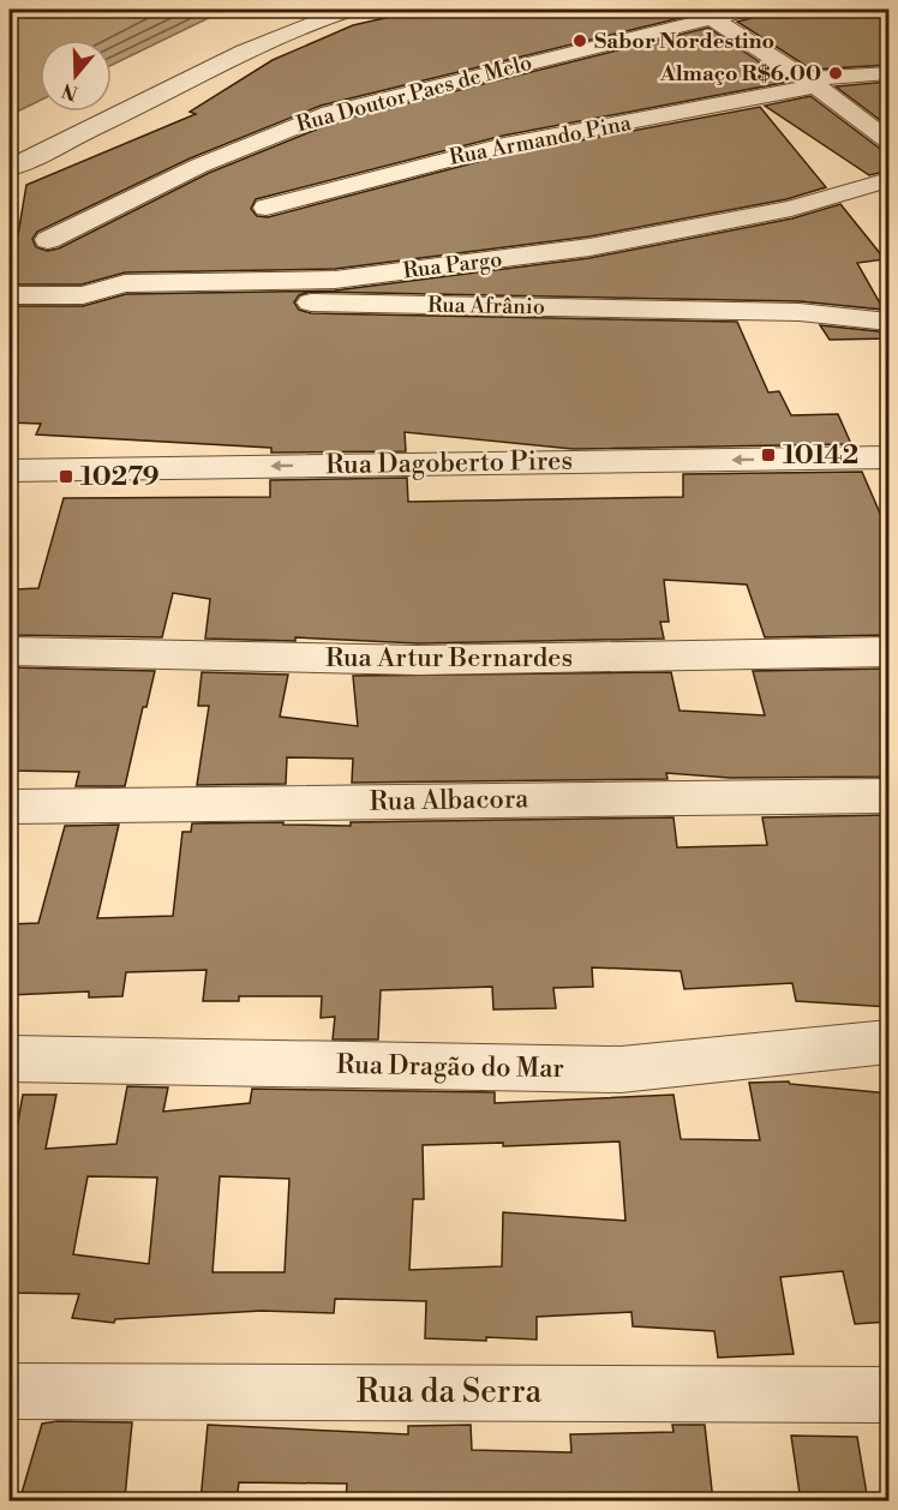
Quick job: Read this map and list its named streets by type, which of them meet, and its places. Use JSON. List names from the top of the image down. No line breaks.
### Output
{"streets":{"street":["Rua Doutor Paes de Melo","Rua Armando Pina","Rua Pargo","Rua Afrânio","Rua Dagoberto Pires","Rua Artur Bernardes","Rua Albacora","Rua Dragão do Mar","Rua da Serra"]},"crossings":[["Rua Pargo","Rua Afrânio"]],"one_way":["Rua Dagoberto Pires"],"places":{"other":["Sabor Nordestino","Almaço R$6.00"],"transit":["10142","10279"]},"north":"bottom"}
